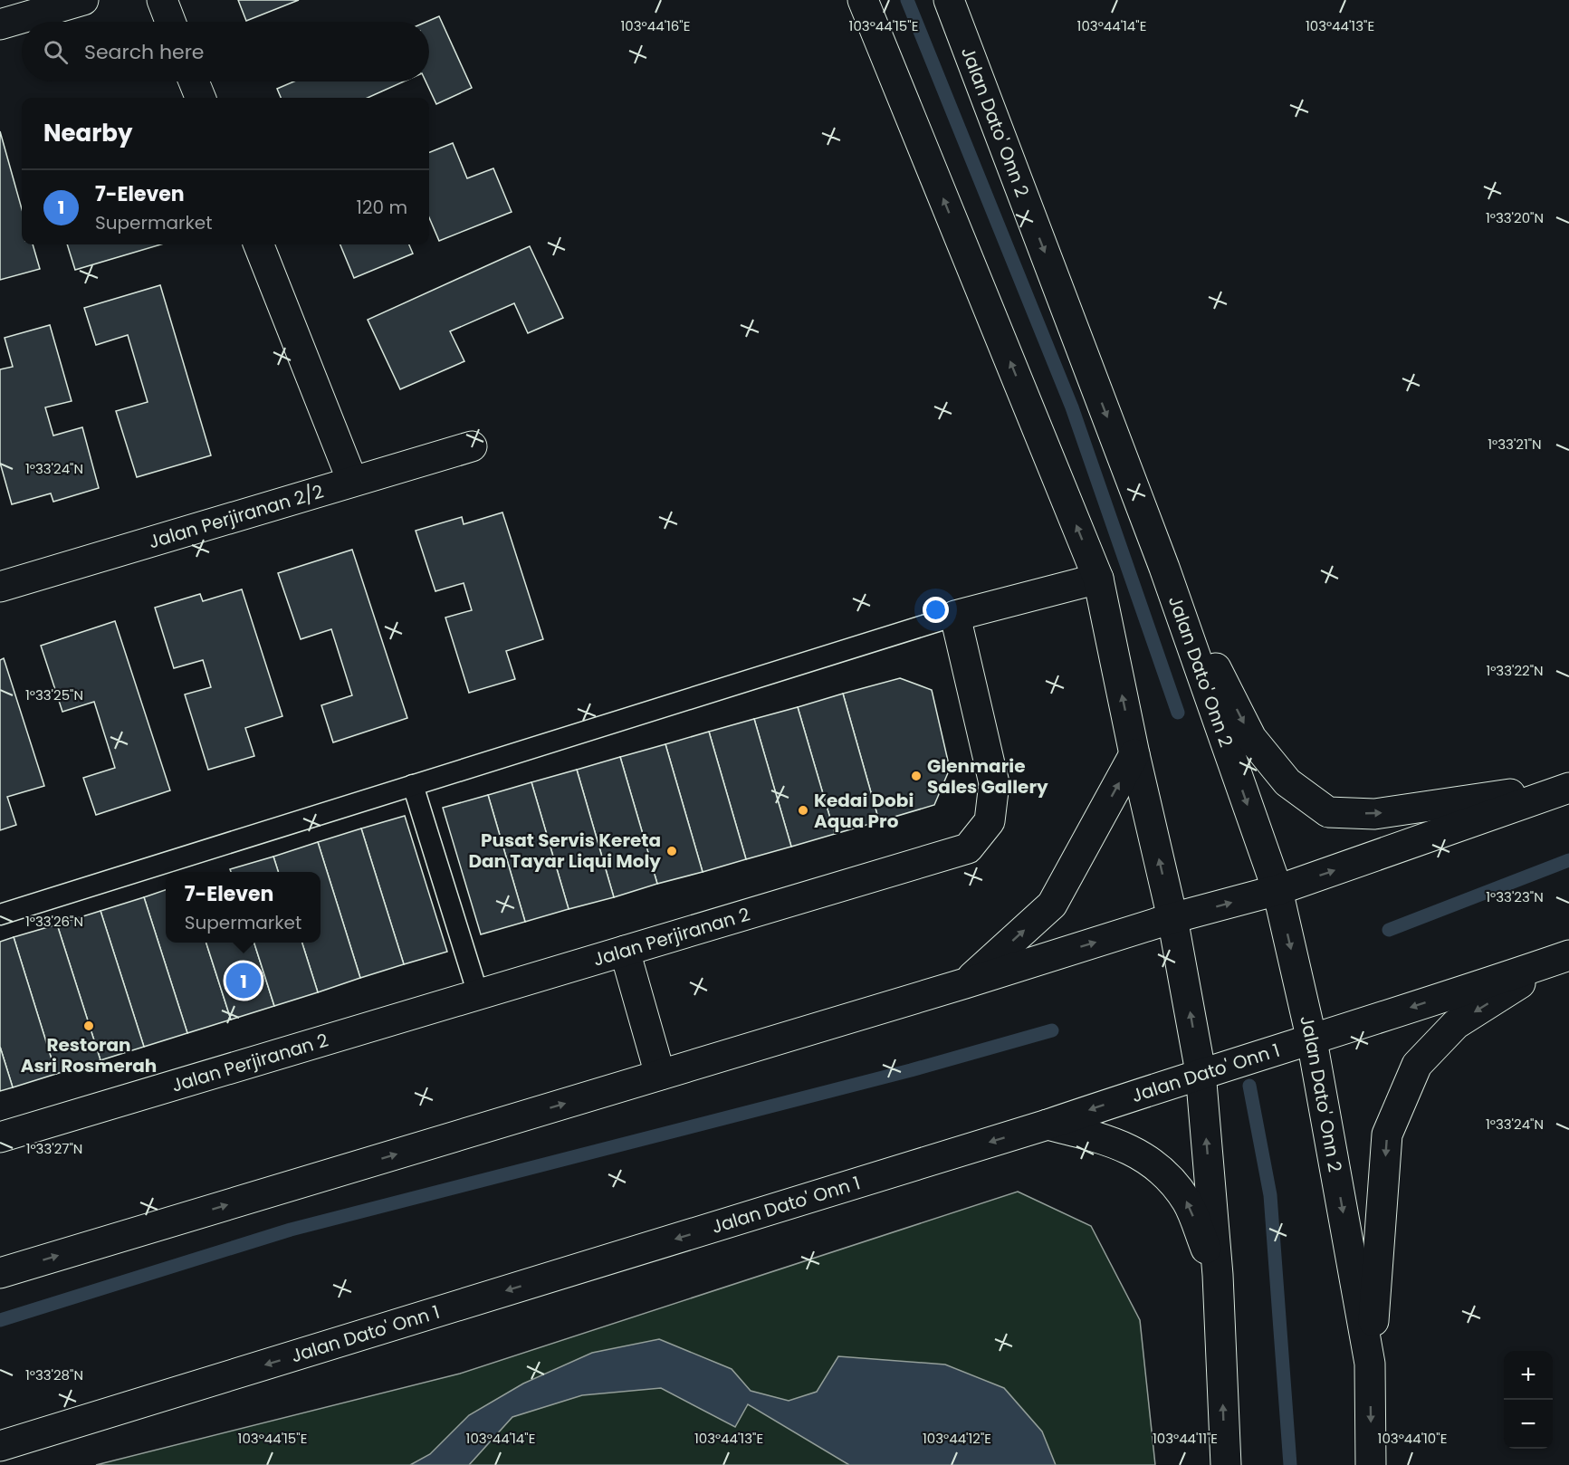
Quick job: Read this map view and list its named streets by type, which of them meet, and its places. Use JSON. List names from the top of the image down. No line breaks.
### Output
{"streets":{"main road":["Jalan Dato' Onn 2","Jalan Perjiranan 2/2","Jalan Perjiranan 2","Jalan Dato' Onn 1"]},"crossings":[["Jalan Dato' Onn 2","Jalan Dato' Onn 1"]],"places":["Glenmarie Sales Gallery","Kedai Dobi Aqua Pro","Pusat Servis Kereta Dan Tayar Liqui Moly","Restoran Asri Rosmerah"],"page":{"search":"Search here","heading":"Nearby","list":[{"mark":"1","name":"7-Eleven","note":"Supermarket","value":"120 m"}],"popup":["7-Eleven","Supermarket"],"pins":"1","map_buttons":["+","−"]},"coordinates":["103°44'16\"E","103°44'15\"E","103°44'14\"E","103°44'13\"E","1°33'20\"N","1°33'21\"N","1°33'24\"N","1°33'22\"N","1°33'25\"N","1°33'23\"N","1°33'26\"N","1°33'27\"N","1°33'28\"N","103°44'12\"E","103°44'11\"E","103°44'10\"E"]}
